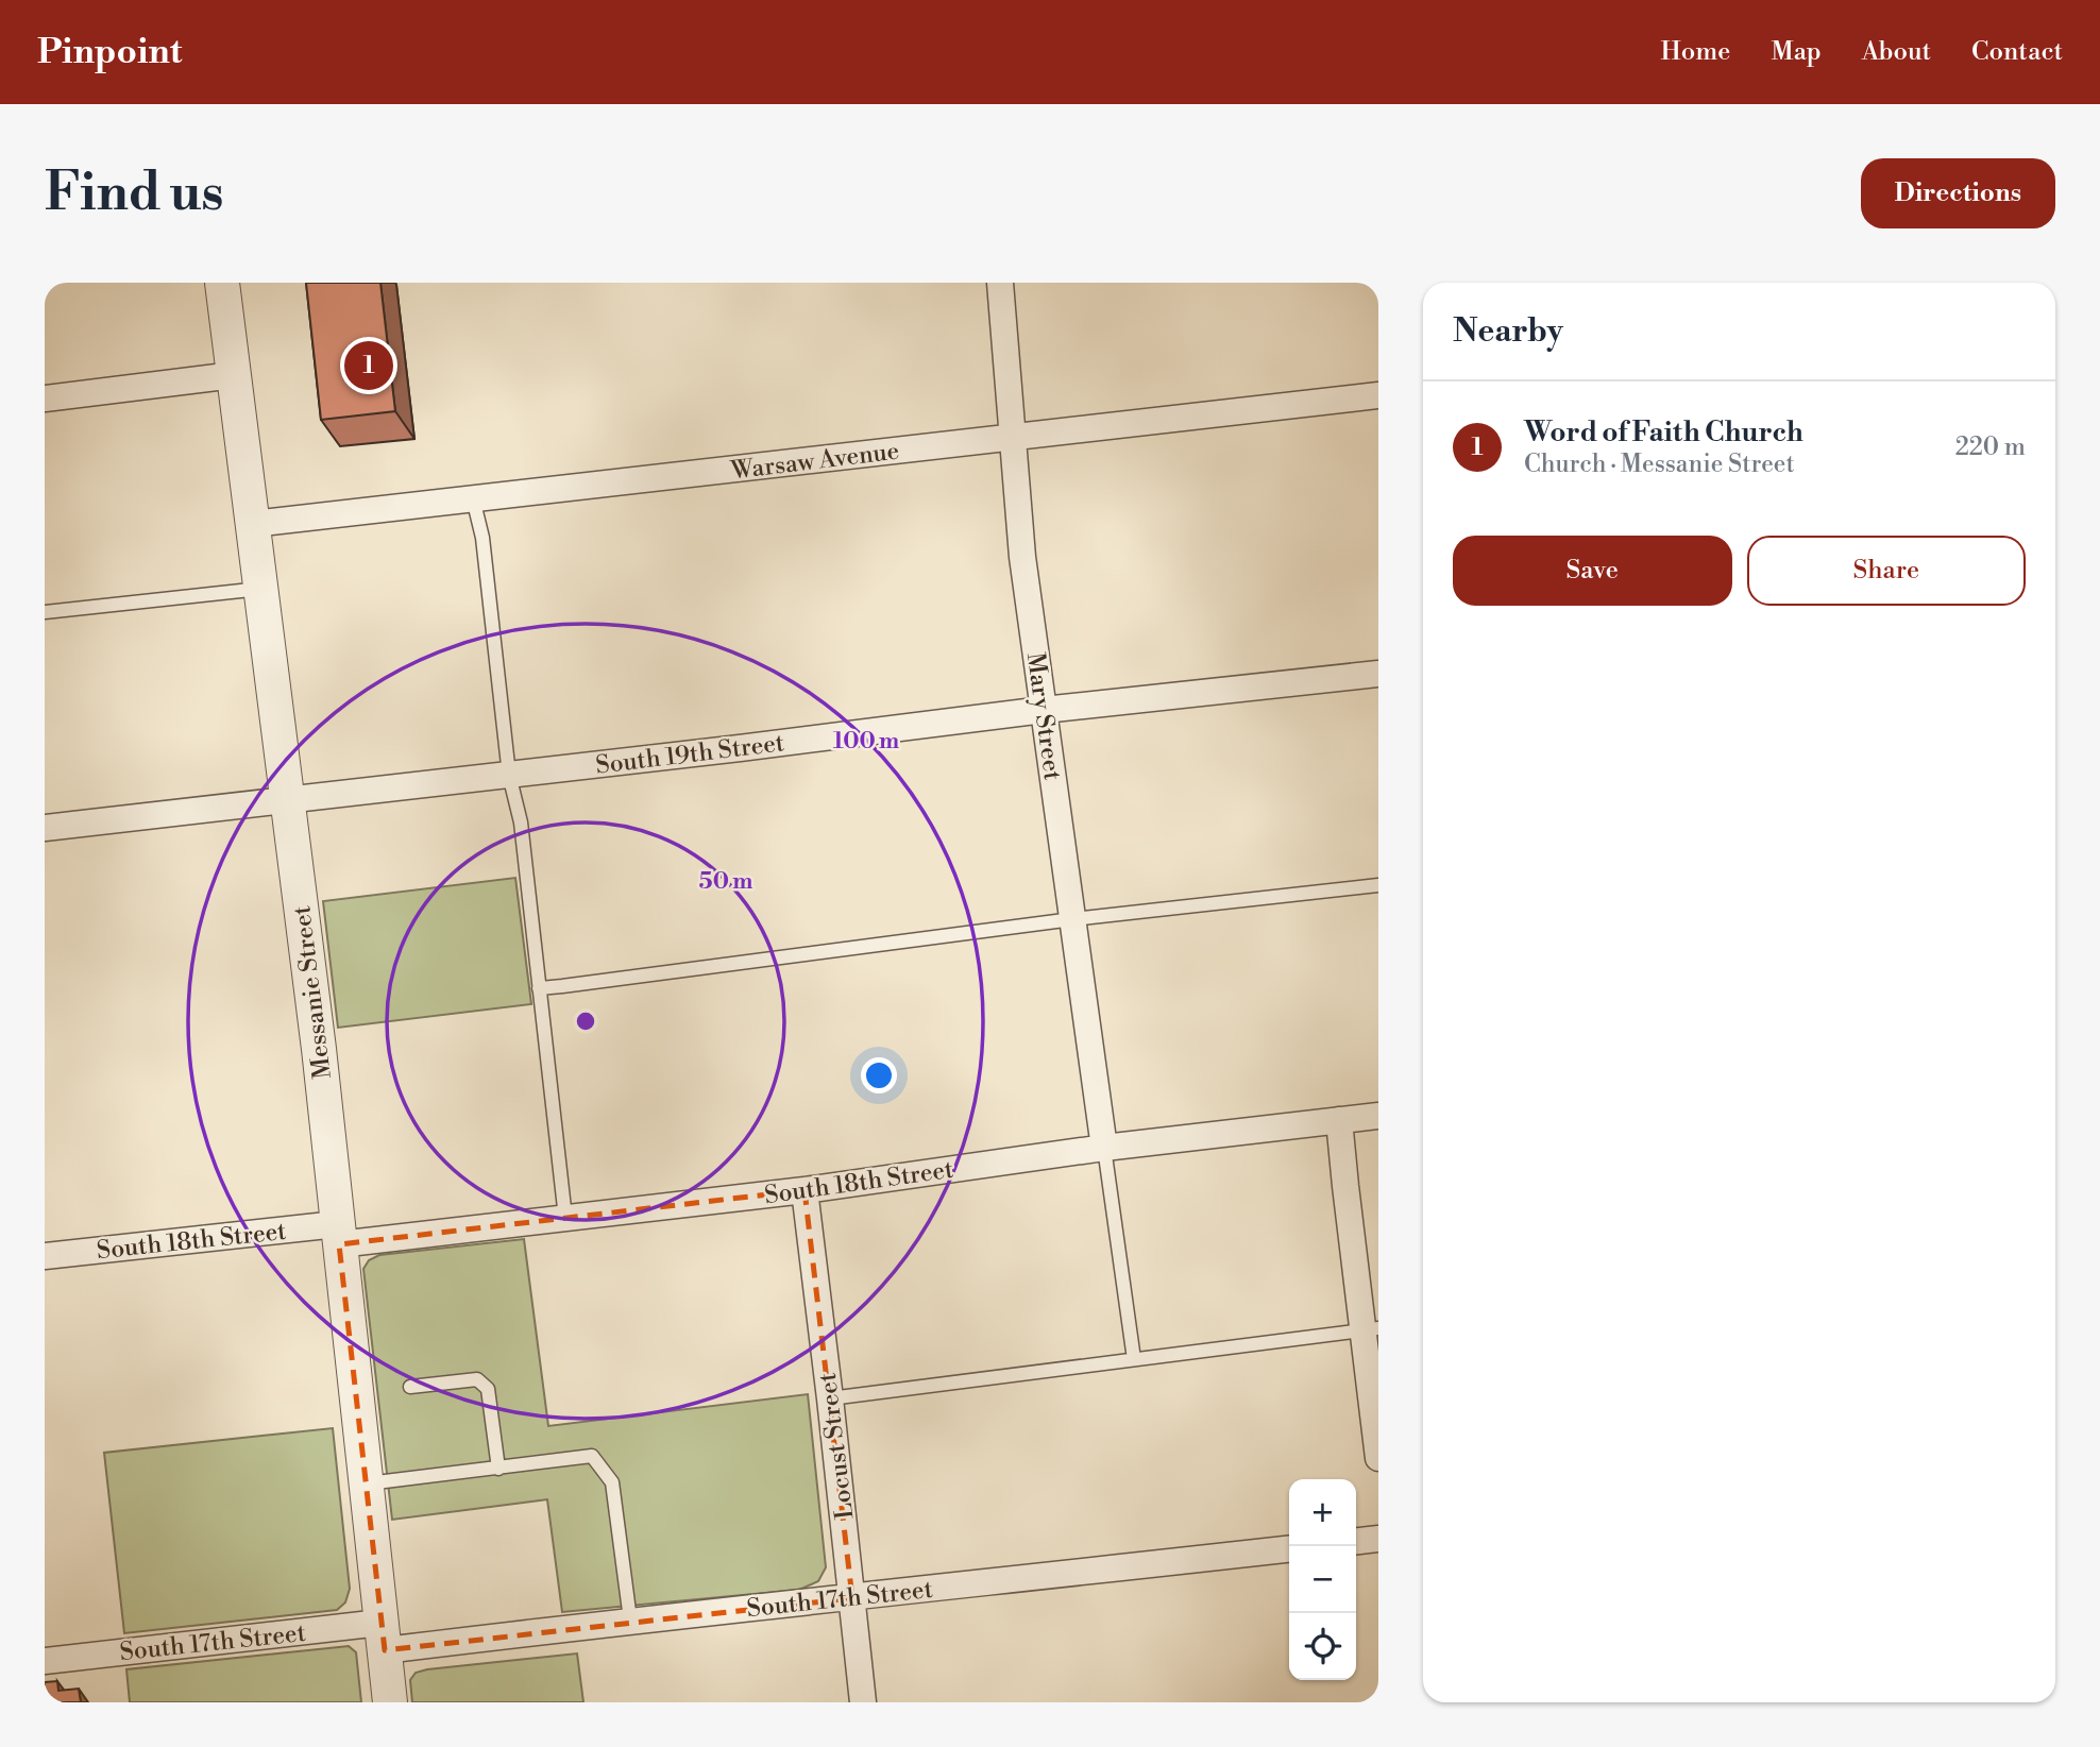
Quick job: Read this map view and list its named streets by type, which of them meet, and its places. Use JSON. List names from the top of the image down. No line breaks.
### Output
{"streets":{"street":["Warsaw Avenue","Mary Street","South 19th Street","Messanie Street","South 18th Street","Locust Street","South 17th Street"]},"crossings":[["Warsaw Avenue","Mary Street"],["Warsaw Avenue","Messanie Street"],["Mary Street","South 19th Street"],["Mary Street","South 18th Street"],["South 19th Street","Messanie Street"],["Messanie Street","South 18th Street"],["Messanie Street","South 17th Street"],["South 18th Street","Locust Street"],["Locust Street","South 17th Street"]],"page":{"header":"Pinpoint","nav":["Home","Map","About","Contact"],"buttons":["Directions",["Save","Share"]],"title":"Find us","heading":"Nearby","pins":"1","list":[{"mark":"1","name":"Word of Faith Church","note":"Church · Messanie Street","value":"220 m"}],"map_buttons":["+","−"]},"rings":["100 m","50 m"]}
